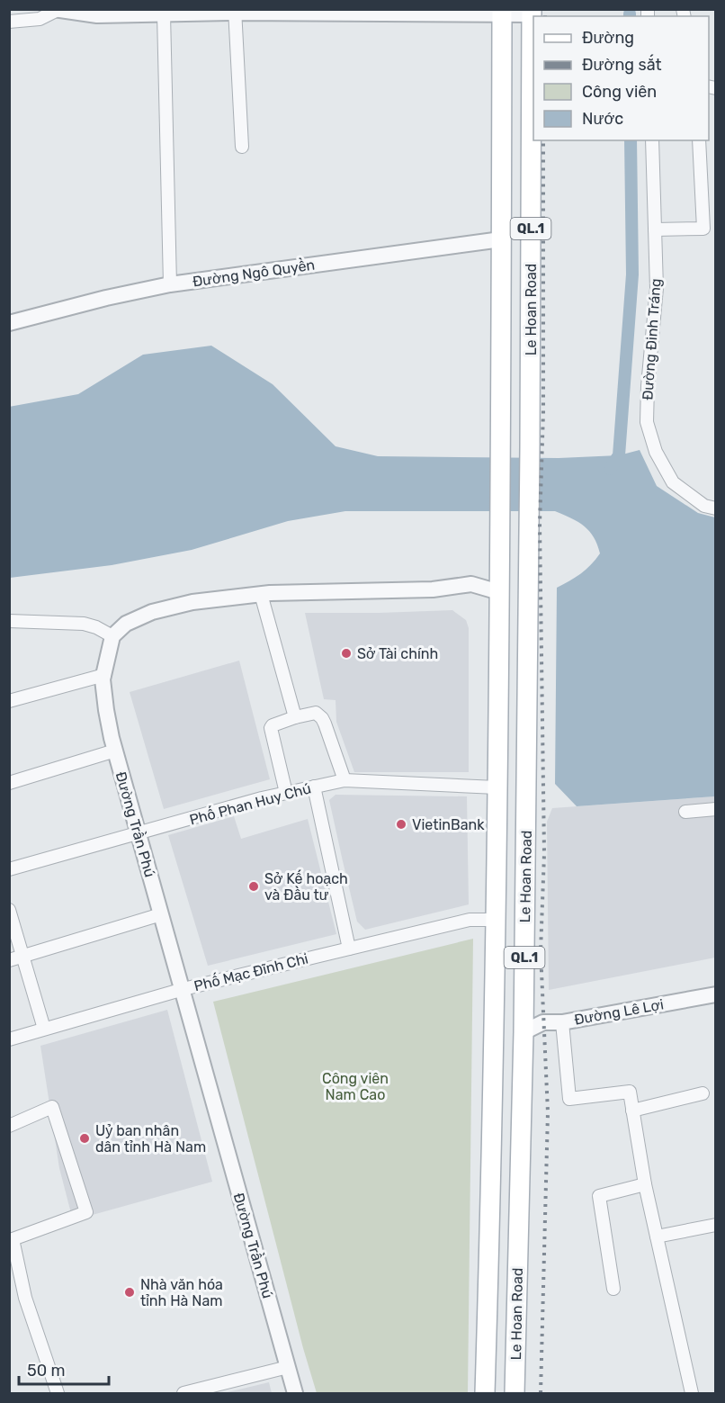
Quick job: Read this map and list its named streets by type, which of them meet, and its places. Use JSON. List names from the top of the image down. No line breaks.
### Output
{"streets":{"main road":["QL.1","Le Hoan Road"],"street":["Đường Ngô Quyền","Đường Đinh Tráng","Phố Phan Huy Chú","Đường Trần Phú","Phố Mạc Đĩnh Chi","Đường Lê Lợi"]},"crossings":[["Đường Ngô Quyền","Le Hoan Road"],["Le Hoan Road","Phố Phan Huy Chú"],["Le Hoan Road","Phố Mạc Đĩnh Chi"],["Le Hoan Road","Đường Lê Lợi"],["Phố Phan Huy Chú","Đường Trần Phú"],["Đường Trần Phú","Phố Mạc Đĩnh Chi"]],"parks":["Công viên Nam Cao"],"places":["Sở Tài chính","VietinBank","Sở Kế hoạch và Đầu tư","Uỷ ban nhân dân tỉnh Hà Nam","Nhà văn hóa tỉnh Hà Nam"],"legend":["Đường","Đường sắt","Công viên","Nước"],"scale_bar":"50 m"}
